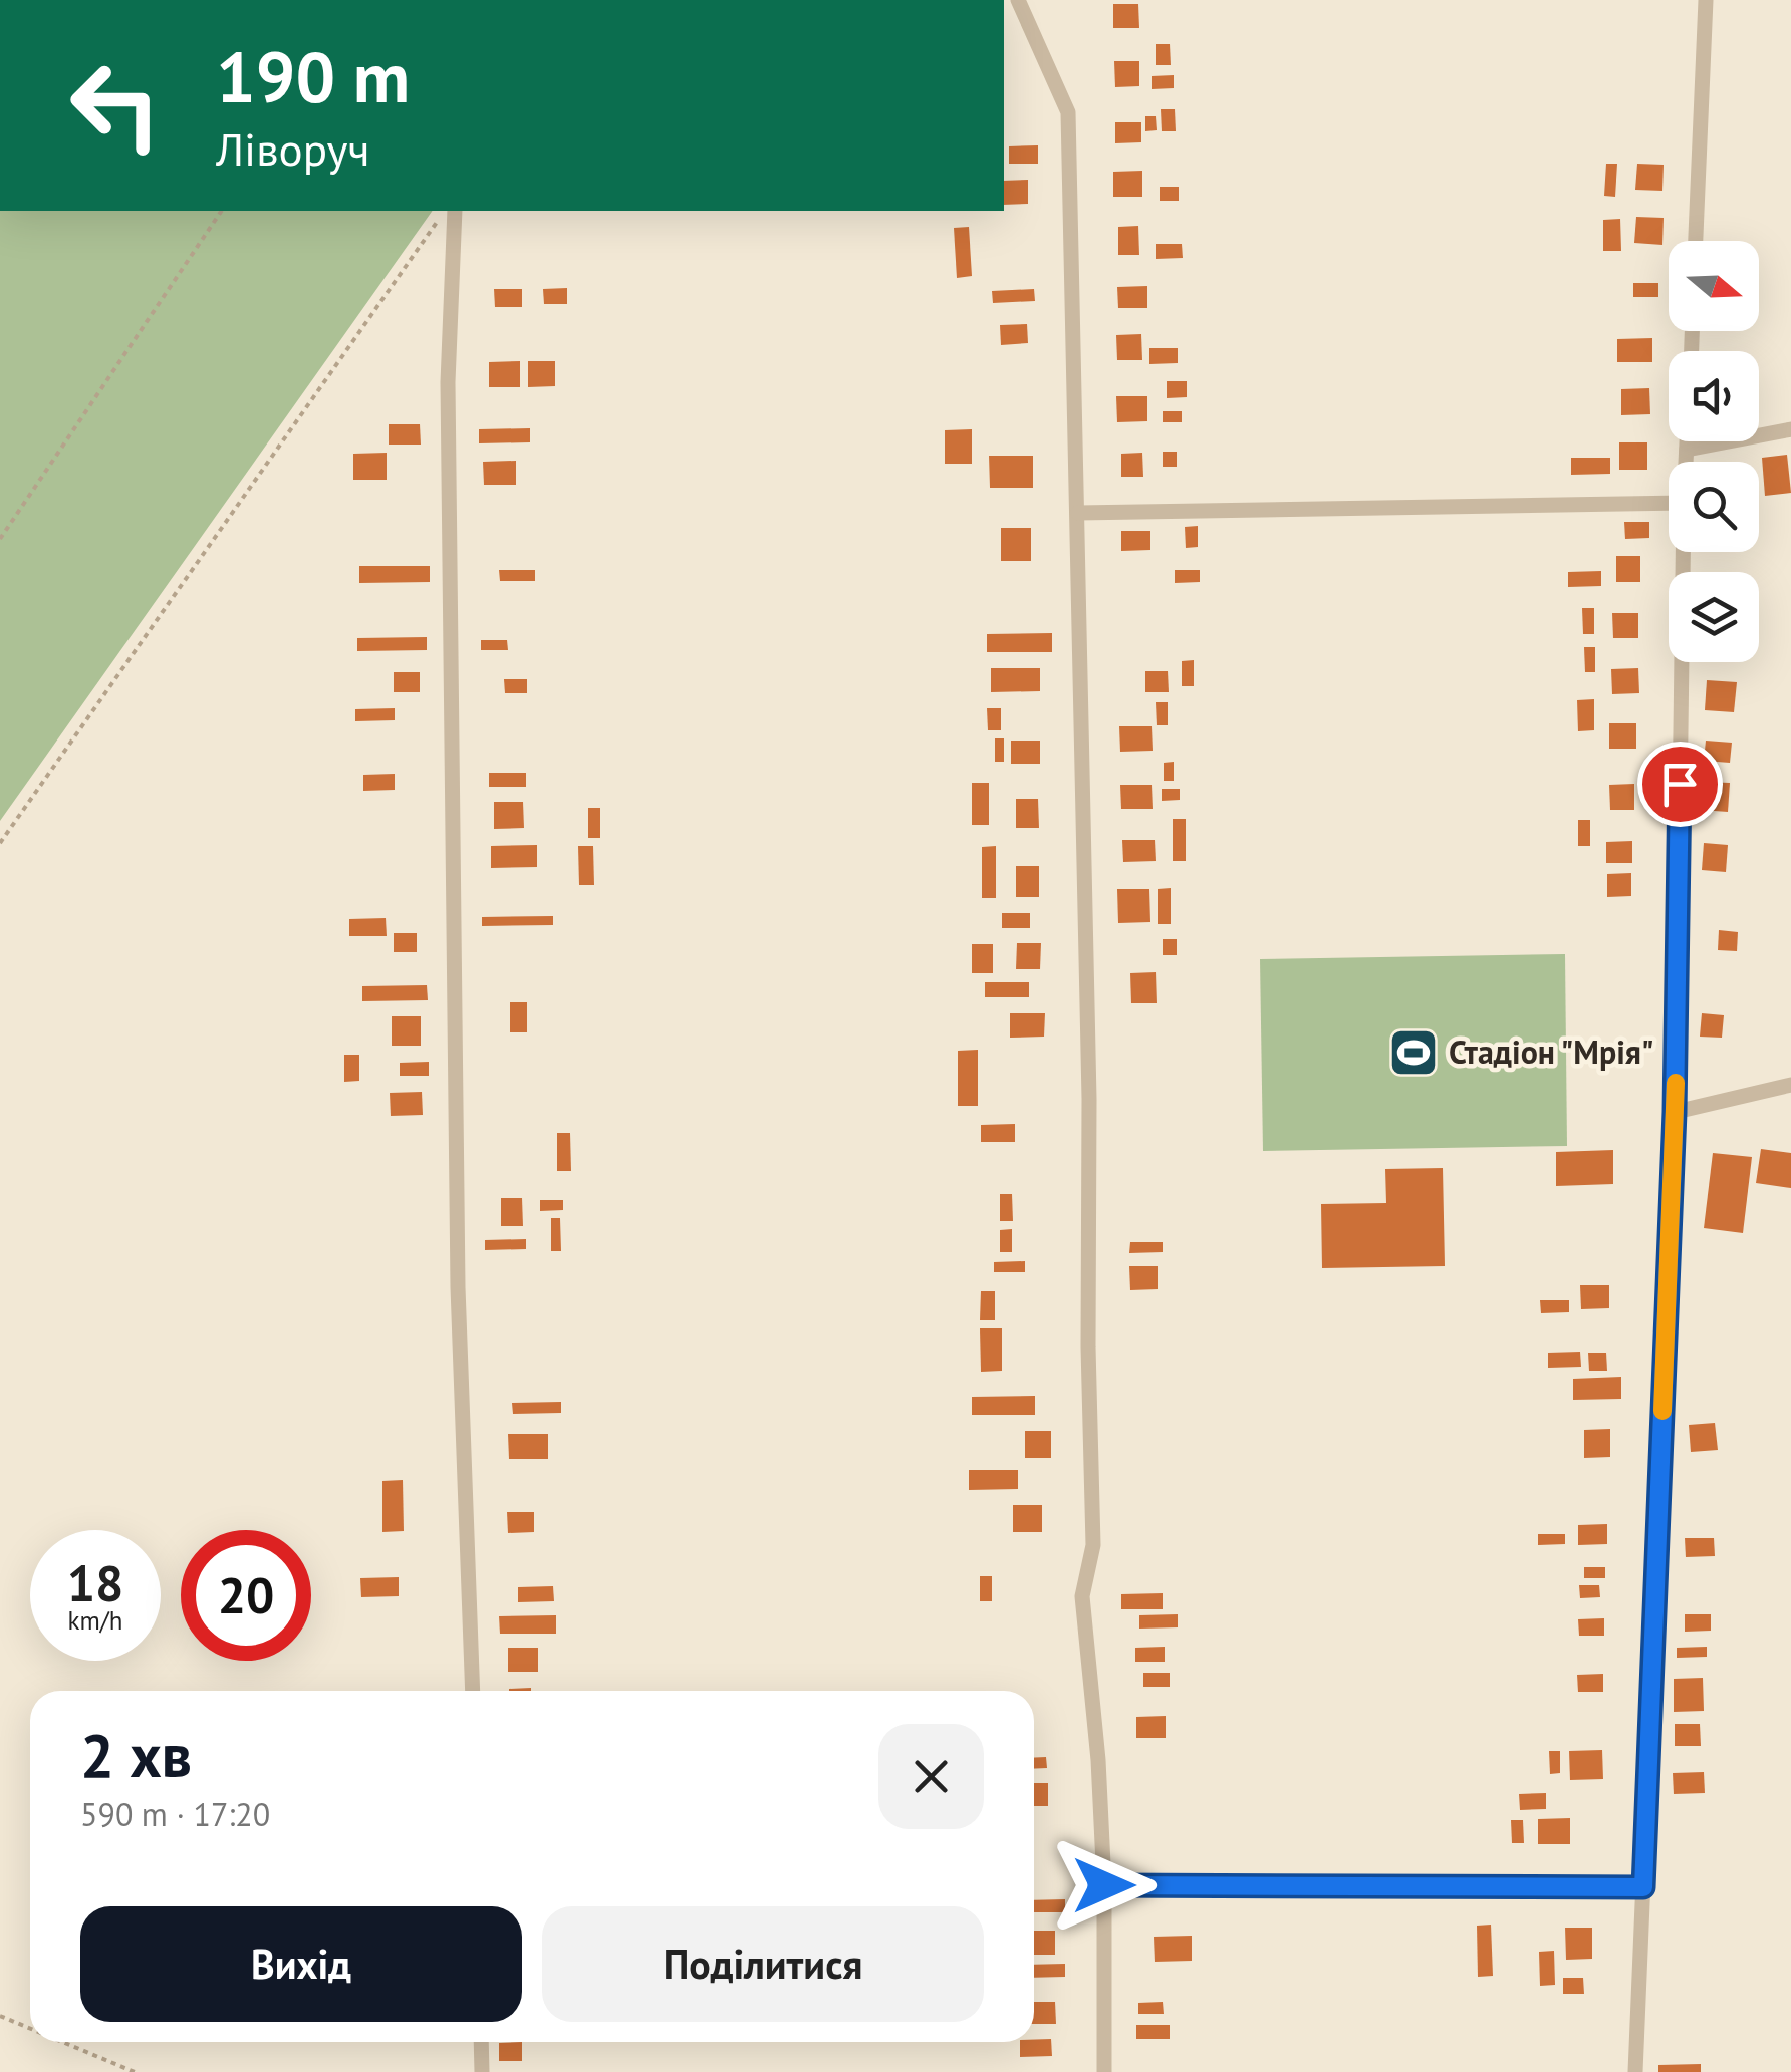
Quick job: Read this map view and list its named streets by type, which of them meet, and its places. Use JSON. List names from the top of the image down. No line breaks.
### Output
{"places":{"sports":["Стадіон \"Мрія\""]},"north":"right","page":{"turn":["190 m","Ліворуч"],"speed":"18 km/h","limit":"20","heading":["2 хв","590 m · 17:20"],"buttons":["Вихід","Поділитися"]}}
